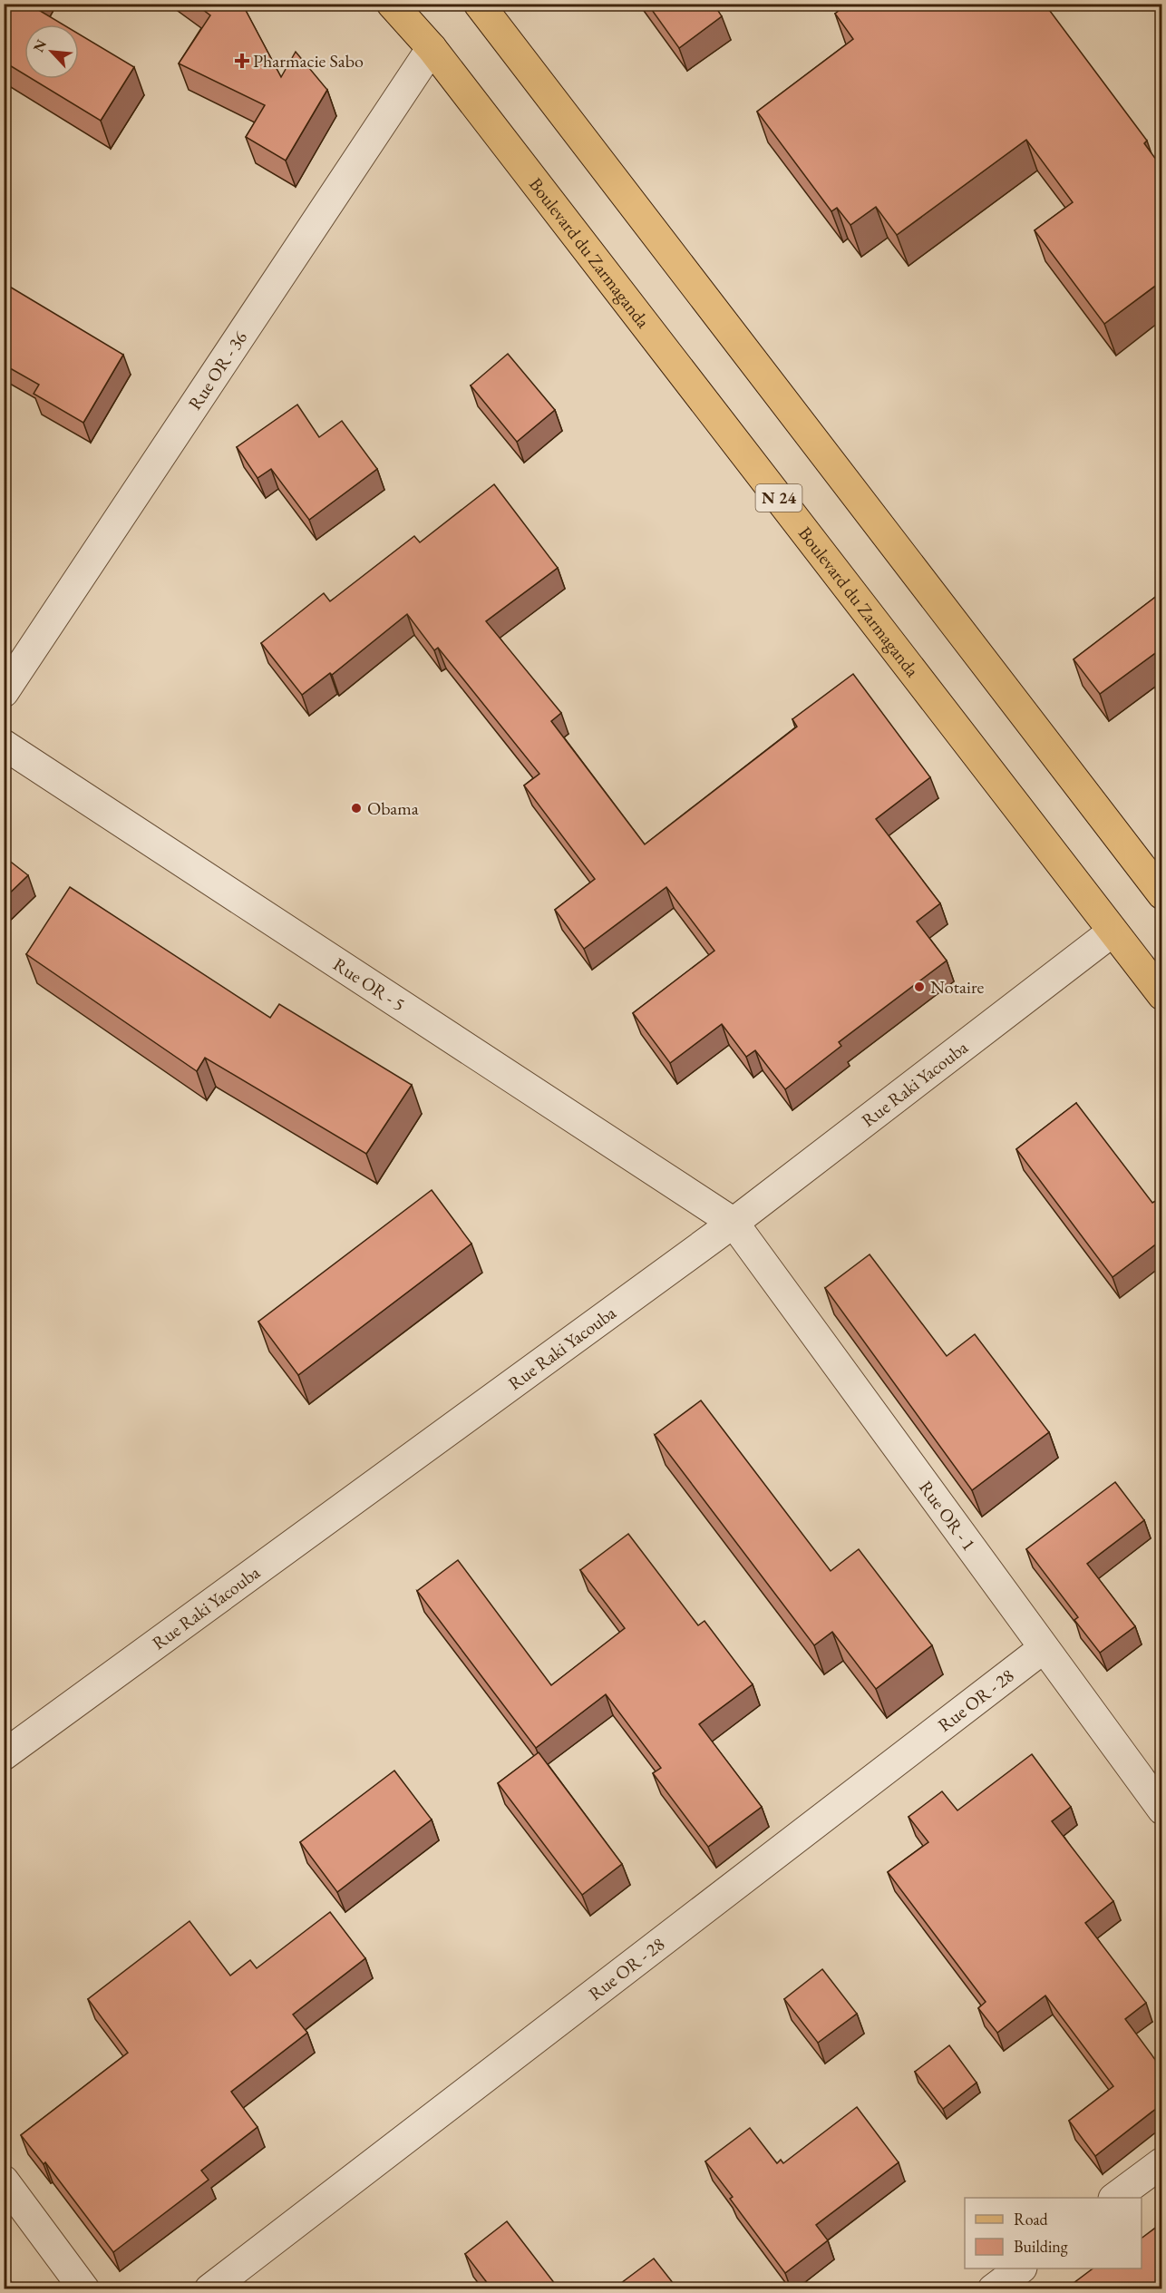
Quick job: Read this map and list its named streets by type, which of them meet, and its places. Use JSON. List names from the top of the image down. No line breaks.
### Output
{"streets":{"main road":["Boulevard du Zarmaganda","N 24"],"street":["Rue OR - 36","Rue OR - 5","Rue Raki Yacouba","Rue OR - 1","Rue OR - 28"]},"crossings":[["Boulevard du Zarmaganda","Rue OR - 36"],["Boulevard du Zarmaganda","Rue Raki Yacouba"],["Rue OR - 5","Rue Raki Yacouba"],["Rue OR - 5","Rue OR - 1"],["Rue Raki Yacouba","Rue OR - 1"],["Rue OR - 1","Rue OR - 28"]],"places":{"health":["Pharmacie Sabo"],"other":["Obama","Notaire"]},"legend":["Road","Building"],"north":"top left"}
